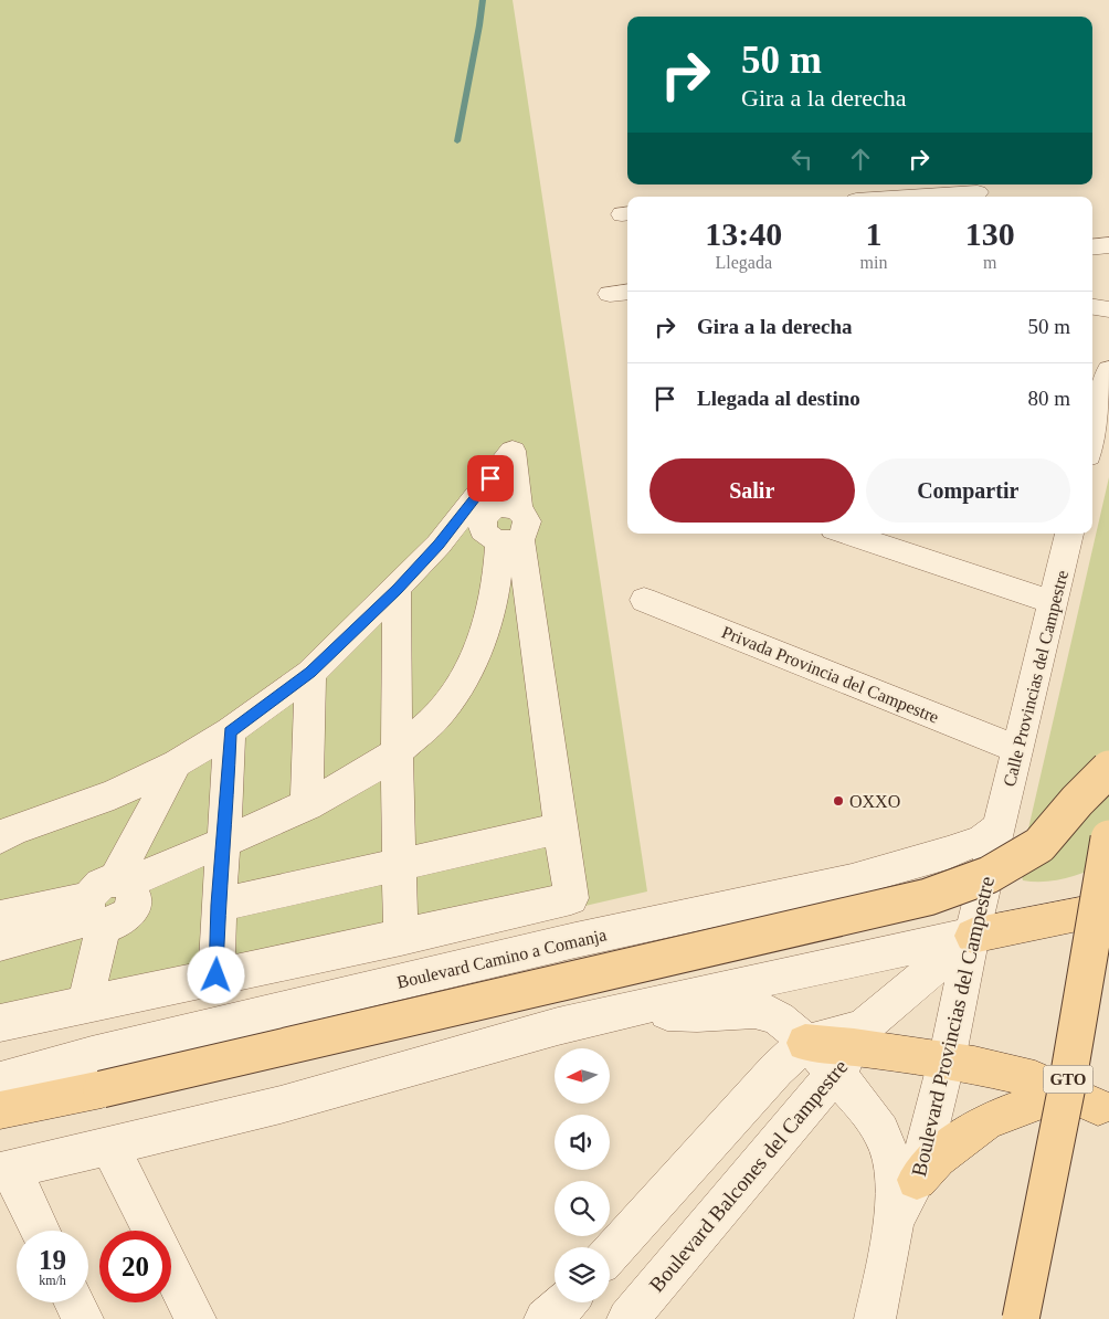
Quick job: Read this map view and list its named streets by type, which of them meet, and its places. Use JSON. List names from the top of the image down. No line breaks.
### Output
{"streets":{"main road":["GTO"],"street":["Privada Provincia del Campestre","Calle Provincias del Campestre","Boulevard Camino a Comanja","Boulevard Provincias del Campestre","Boulevard Balcones del Campestre"]},"crossings":[["Privada Provincia del Campestre","Calle Provincias del Campestre"],["Calle Provincias del Campestre","Boulevard Camino a Comanja"],["Calle Provincias del Campestre","Boulevard Provincias del Campestre"],["Boulevard Camino a Comanja","Boulevard Provincias del Campestre"],["Boulevard Provincias del Campestre","Boulevard Balcones del Campestre"]],"places":["OXXO"],"north":"left","page":{"turn":["50 m","Gira a la derecha"],"eta":["13:40","Llegada","1","min","130","m"],"list":[{"name":"Gira a la derecha","value":"50 m"},{"name":"Llegada al destino","value":"80 m"}],"buttons":["Salir","Compartir"],"speed":"19 km/h","limit":"20"}}
